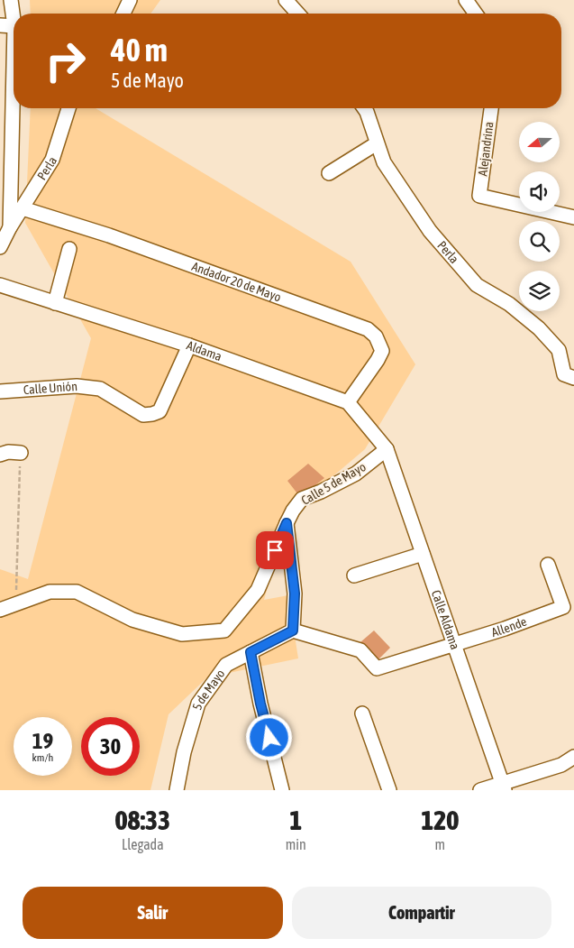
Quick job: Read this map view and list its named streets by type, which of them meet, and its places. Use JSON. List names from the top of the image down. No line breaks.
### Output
{"streets":{"street":["Alejandrina","Perla","Andador 20 de Mayo","Aldama","Calle Unión","Calle 5 de Mayo","Calle Aldama","Allende","5 de Mayo"]},"crossings":[["Perla","Andador 20 de Mayo"],["Andador 20 de Mayo","Aldama"],["Aldama","Calle Unión"],["Calle 5 de Mayo","Calle Aldama"],["Calle Aldama","Allende"],["Allende","5 de Mayo"]],"north":"left","page":{"turn":["40 m","5 de Mayo"],"speed":"19 km/h","limit":"30","eta":["08:33","Llegada","1","min","120","m"],"buttons":["Salir","Compartir"]}}
